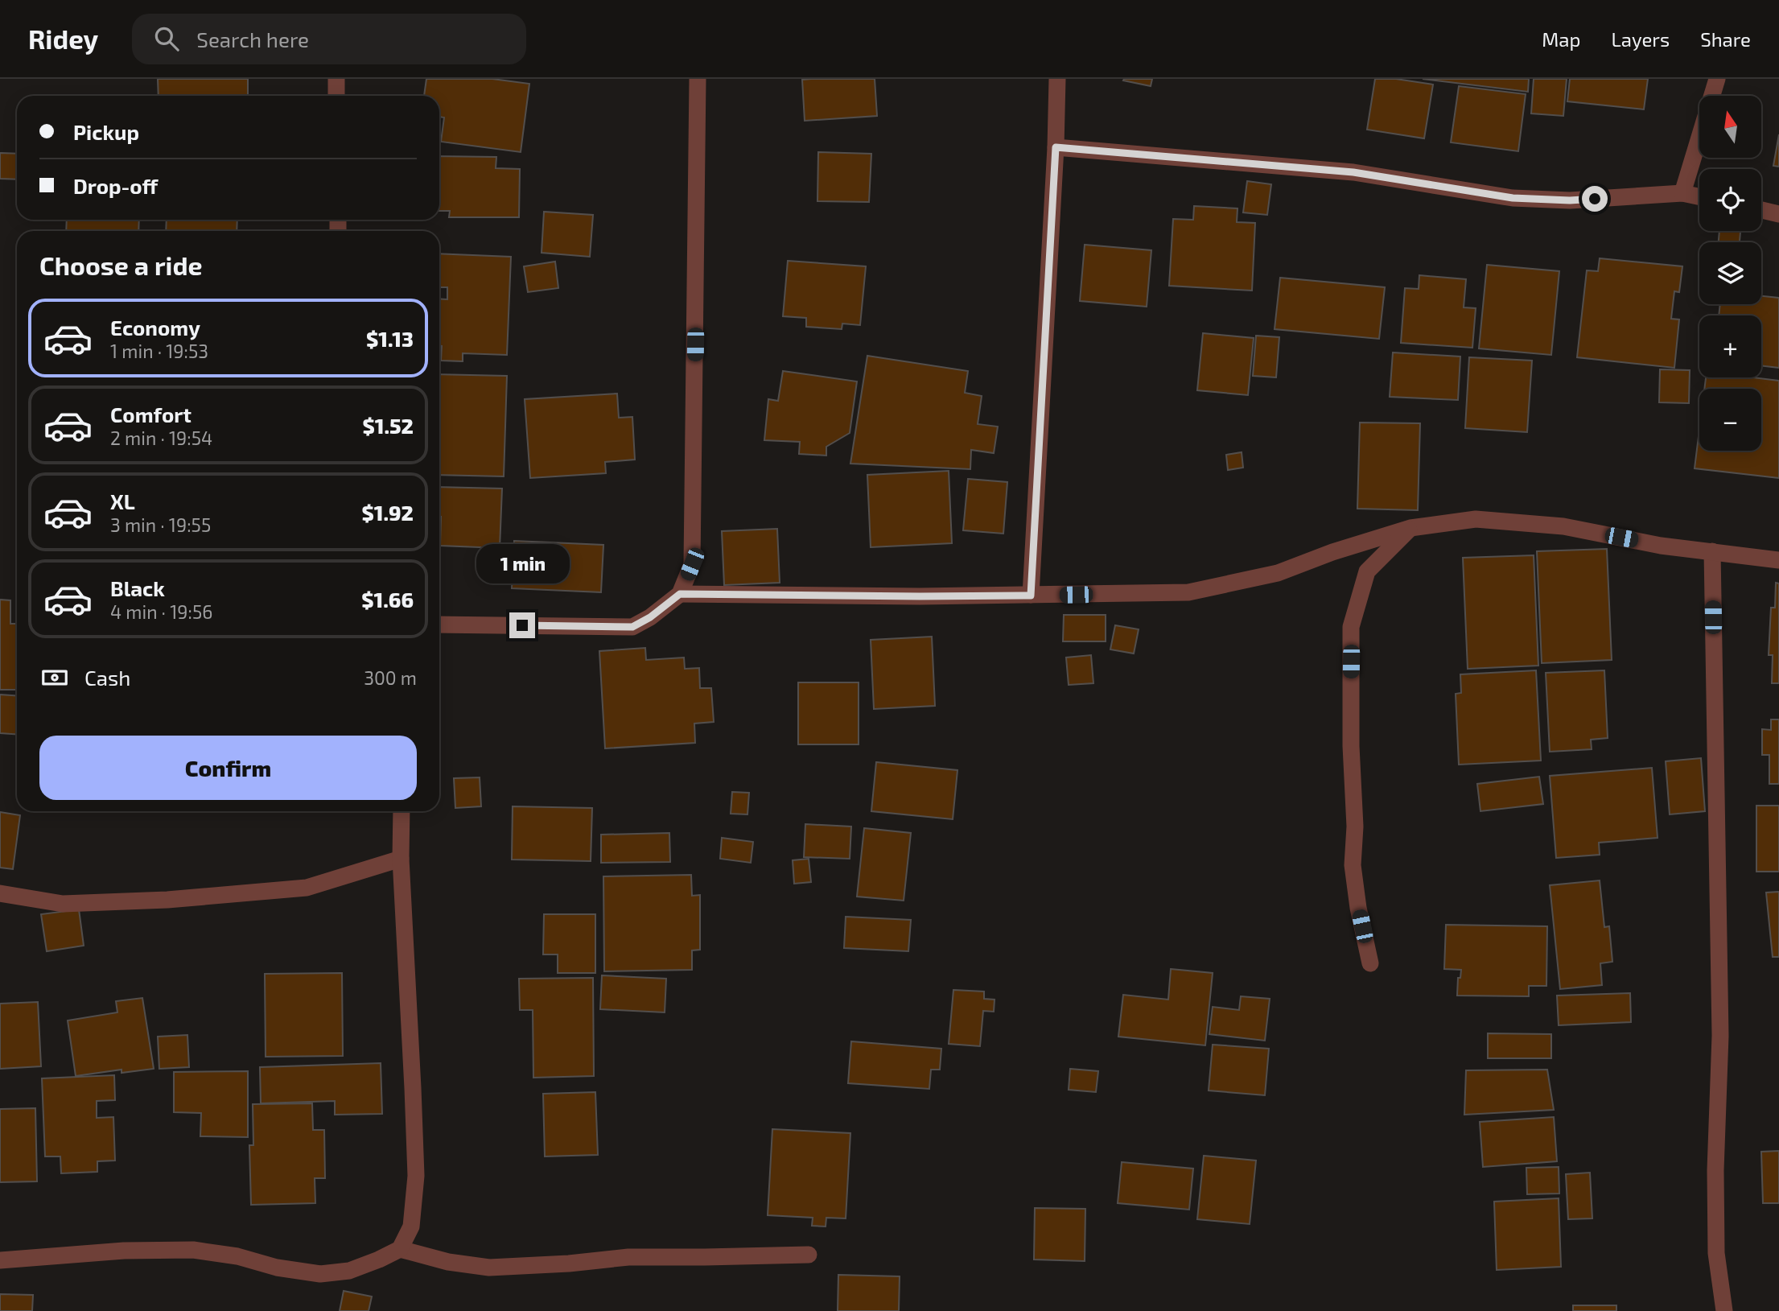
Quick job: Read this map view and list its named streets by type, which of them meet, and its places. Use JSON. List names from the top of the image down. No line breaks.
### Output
{"north":"top","page":{"header":"Ridey","search":"Search here","nav":["Map","Layers","Share"],"map_buttons":["+","−"],"banner":["Pickup","Drop-off"],"heading":"Choose a ride","list":[{"name":"Economy","note":"1 min · 19:53","value":"$1.13"},{"name":"Comfort","note":"2 min · 19:54","value":"$1.52"},{"name":"XL","note":"3 min · 19:55","value":"$1.92"},{"name":"Black","note":"4 min · 19:56","value":"$1.66"}],"bubble":"1 min","pay":["Cash","300 m"],"buttons":"Confirm"}}
